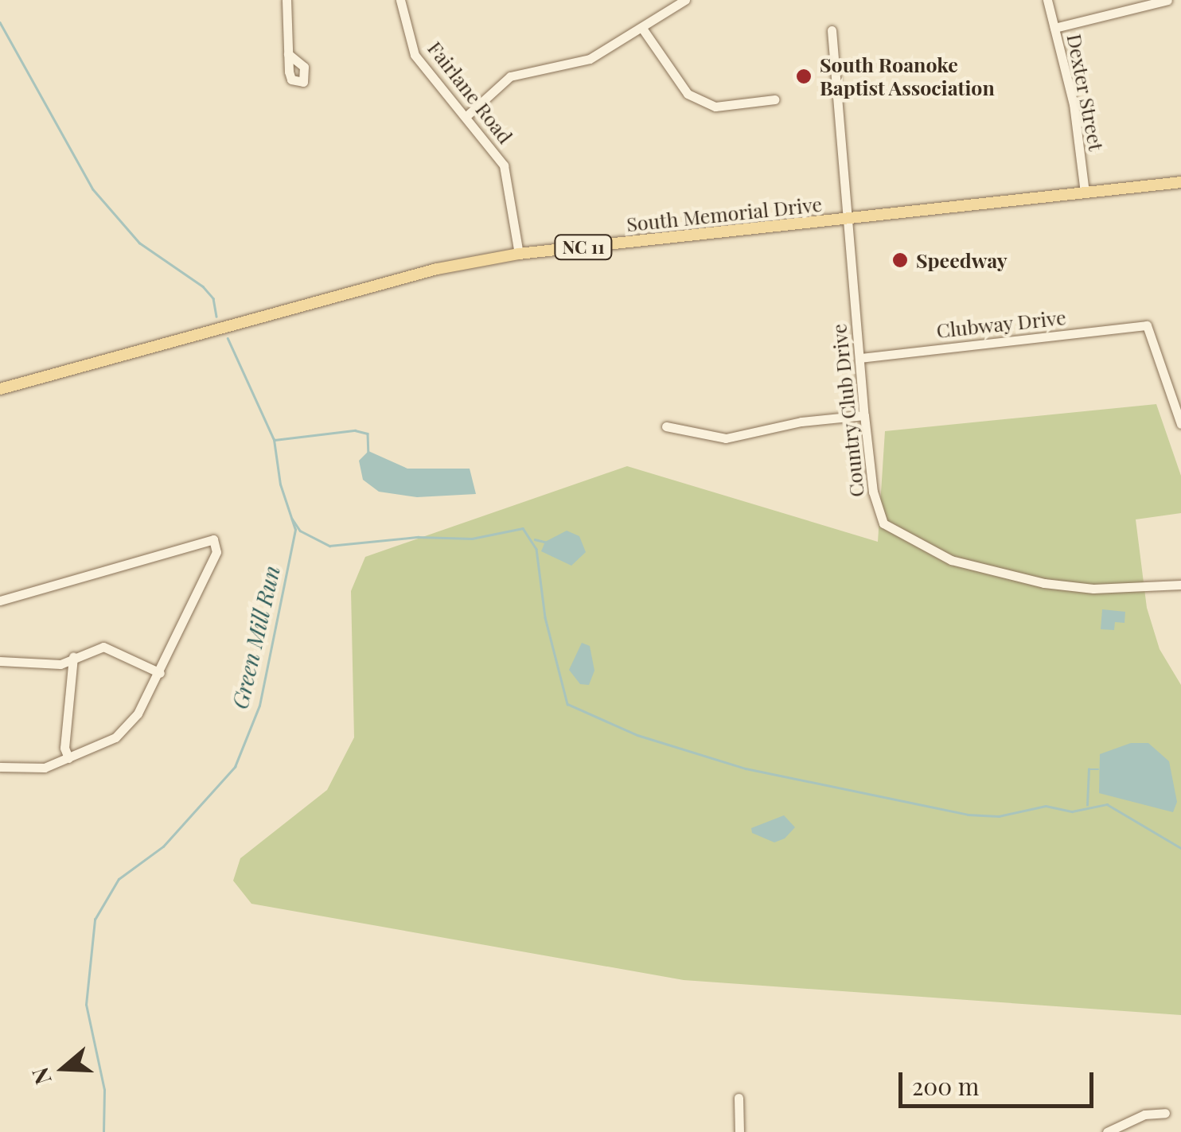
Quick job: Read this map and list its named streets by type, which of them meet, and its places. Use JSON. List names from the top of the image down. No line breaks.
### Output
{"streets":{"main road":["South Memorial Drive","NC 11"],"street":["Fairlane Road","Dexter Street","Clubway Drive","Country Club Drive"]},"crossings":[["Fairlane Road","South Memorial Drive"],["Dexter Street","South Memorial Drive"],["South Memorial Drive","Country Club Drive"],["Clubway Drive","Country Club Drive"]],"water":["Green Mill Run"],"places":["South Roanoke Baptist Association","Speedway"],"scale_bar":"200 m","north":"left"}
